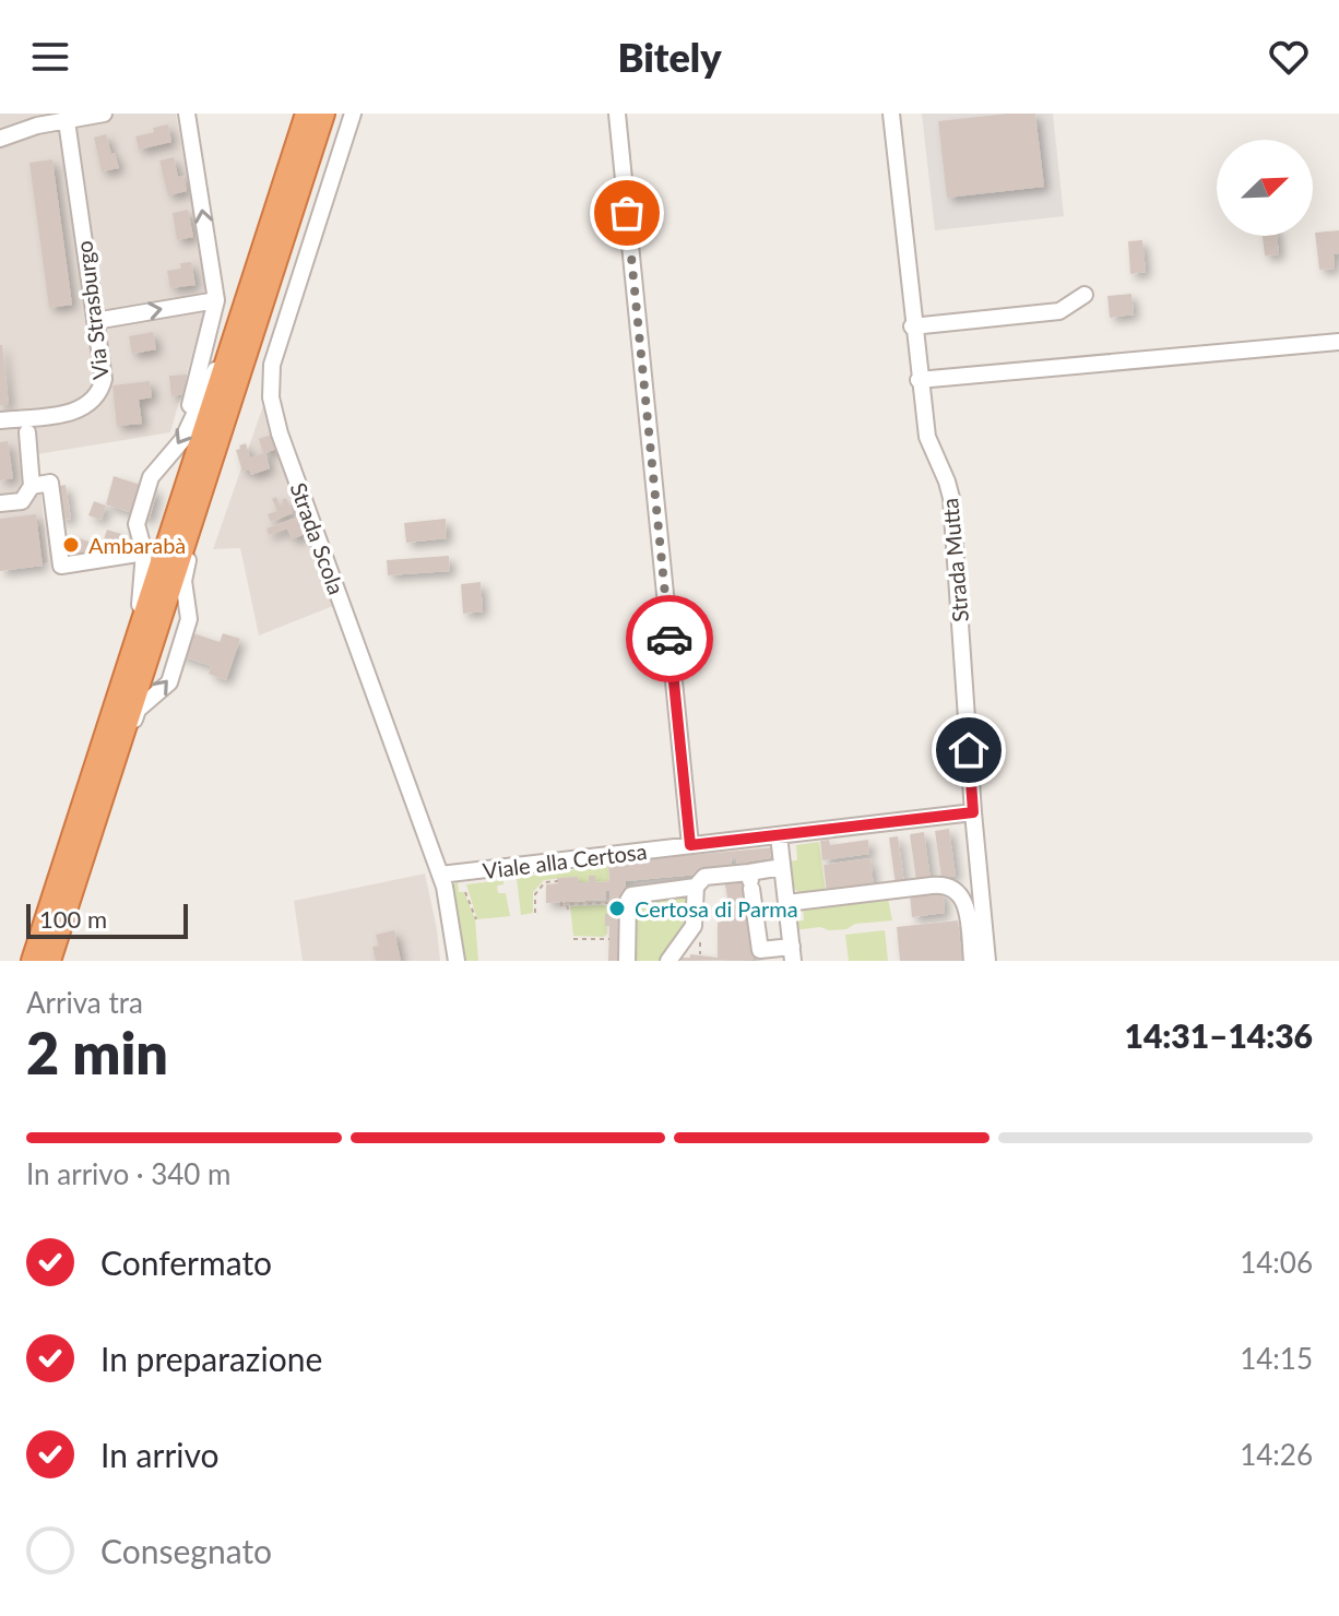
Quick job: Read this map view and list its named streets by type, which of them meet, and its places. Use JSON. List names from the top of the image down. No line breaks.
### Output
{"streets":{"street":["Via Strasburgo","Strada Scola","Strada Mutta","Viale alla Certosa"]},"crossings":[["Strada Scola","Viale alla Certosa"],["Strada Mutta","Viale alla Certosa"]],"places":["Ambarabà","Certosa di Parma"],"scale_bar":"100 m","north":"top right","page":{"header":"Bitely","scale":"100 m","heading":["2 min","Arriva tra","14:31–14:36"],"bar":"In arrivo · 340 m","list":[["Confermato","14:06"],["In preparazione","14:15"],["In arrivo","14:26"],"Consegnato"]}}
